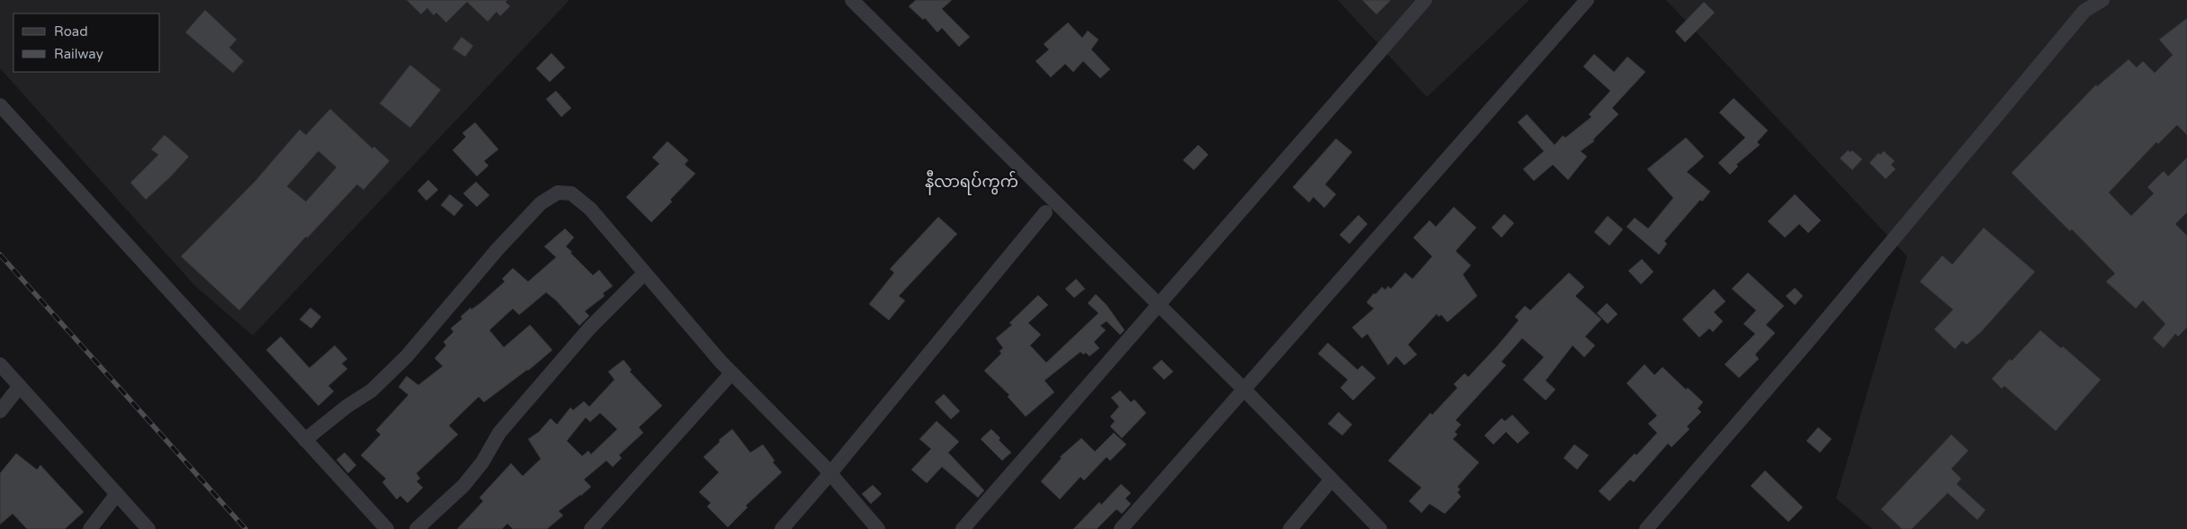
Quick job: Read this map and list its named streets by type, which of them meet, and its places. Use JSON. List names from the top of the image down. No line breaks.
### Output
{"districts":["နီလာရပ်ကွက်"],"legend":["Road","Railway"]}
